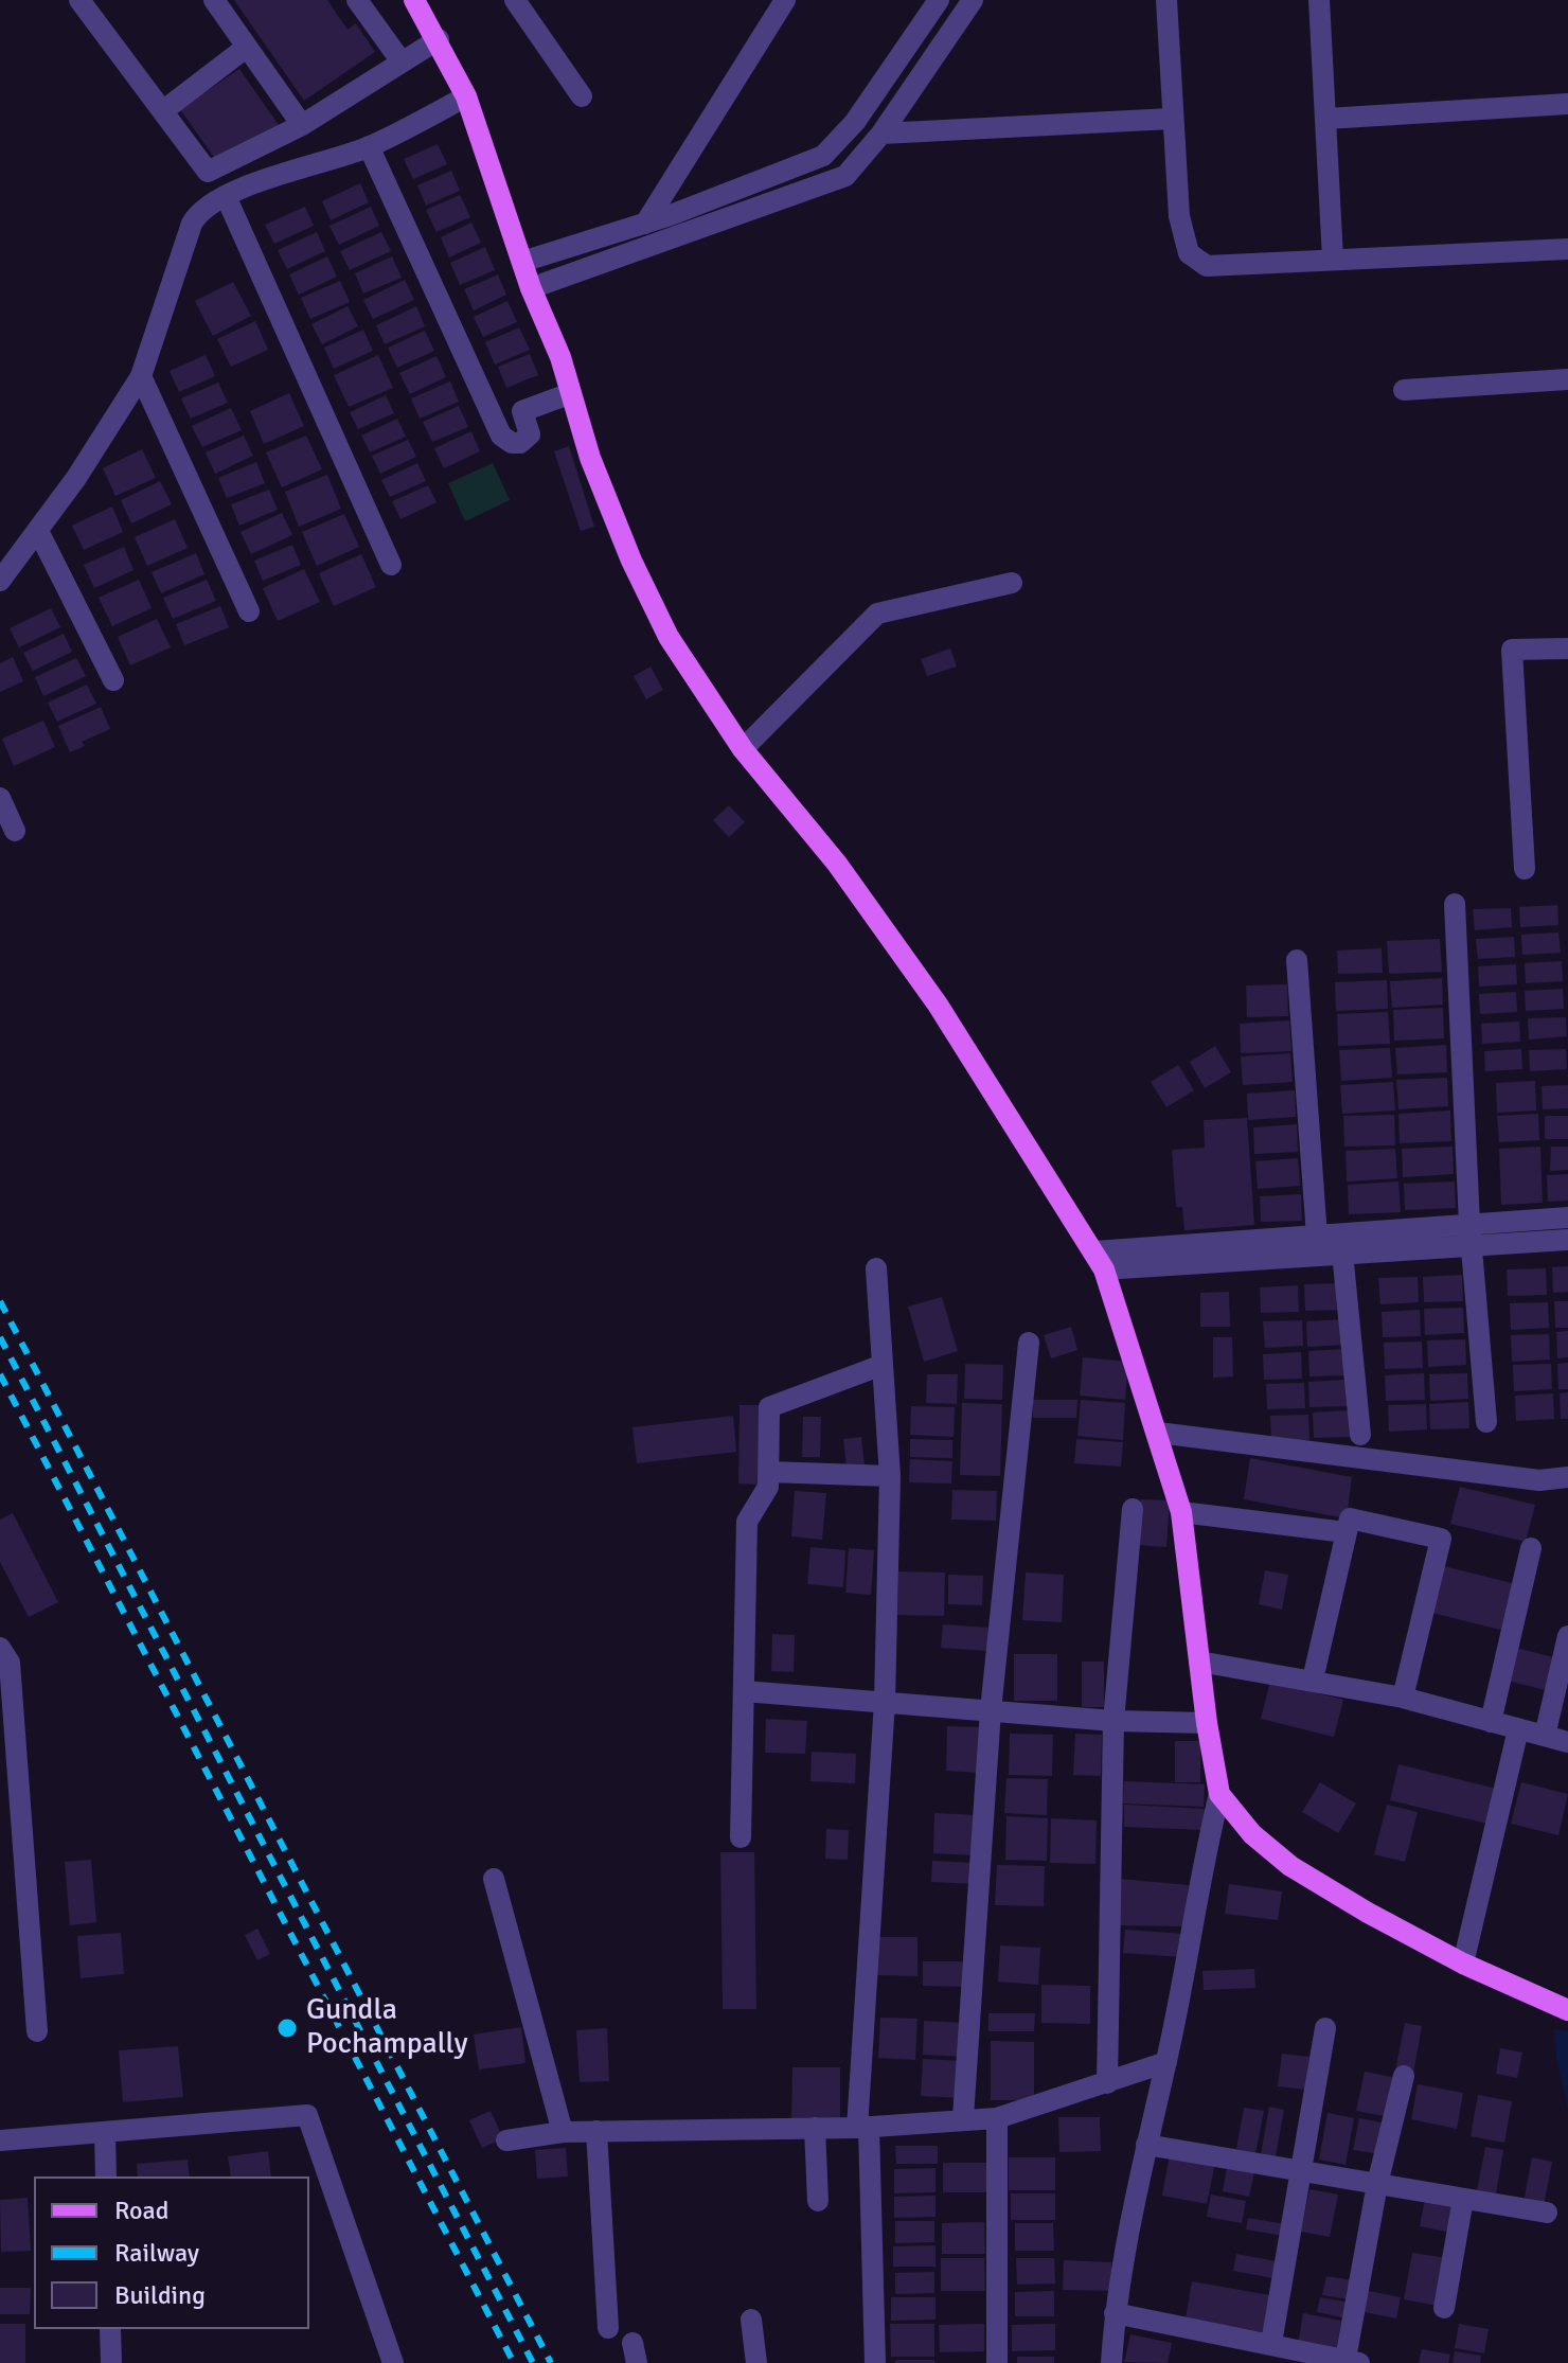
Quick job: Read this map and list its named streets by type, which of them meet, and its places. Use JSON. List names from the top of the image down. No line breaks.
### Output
{"places":["Gundla Pochampally"],"legend":["Road","Railway","Building"]}
